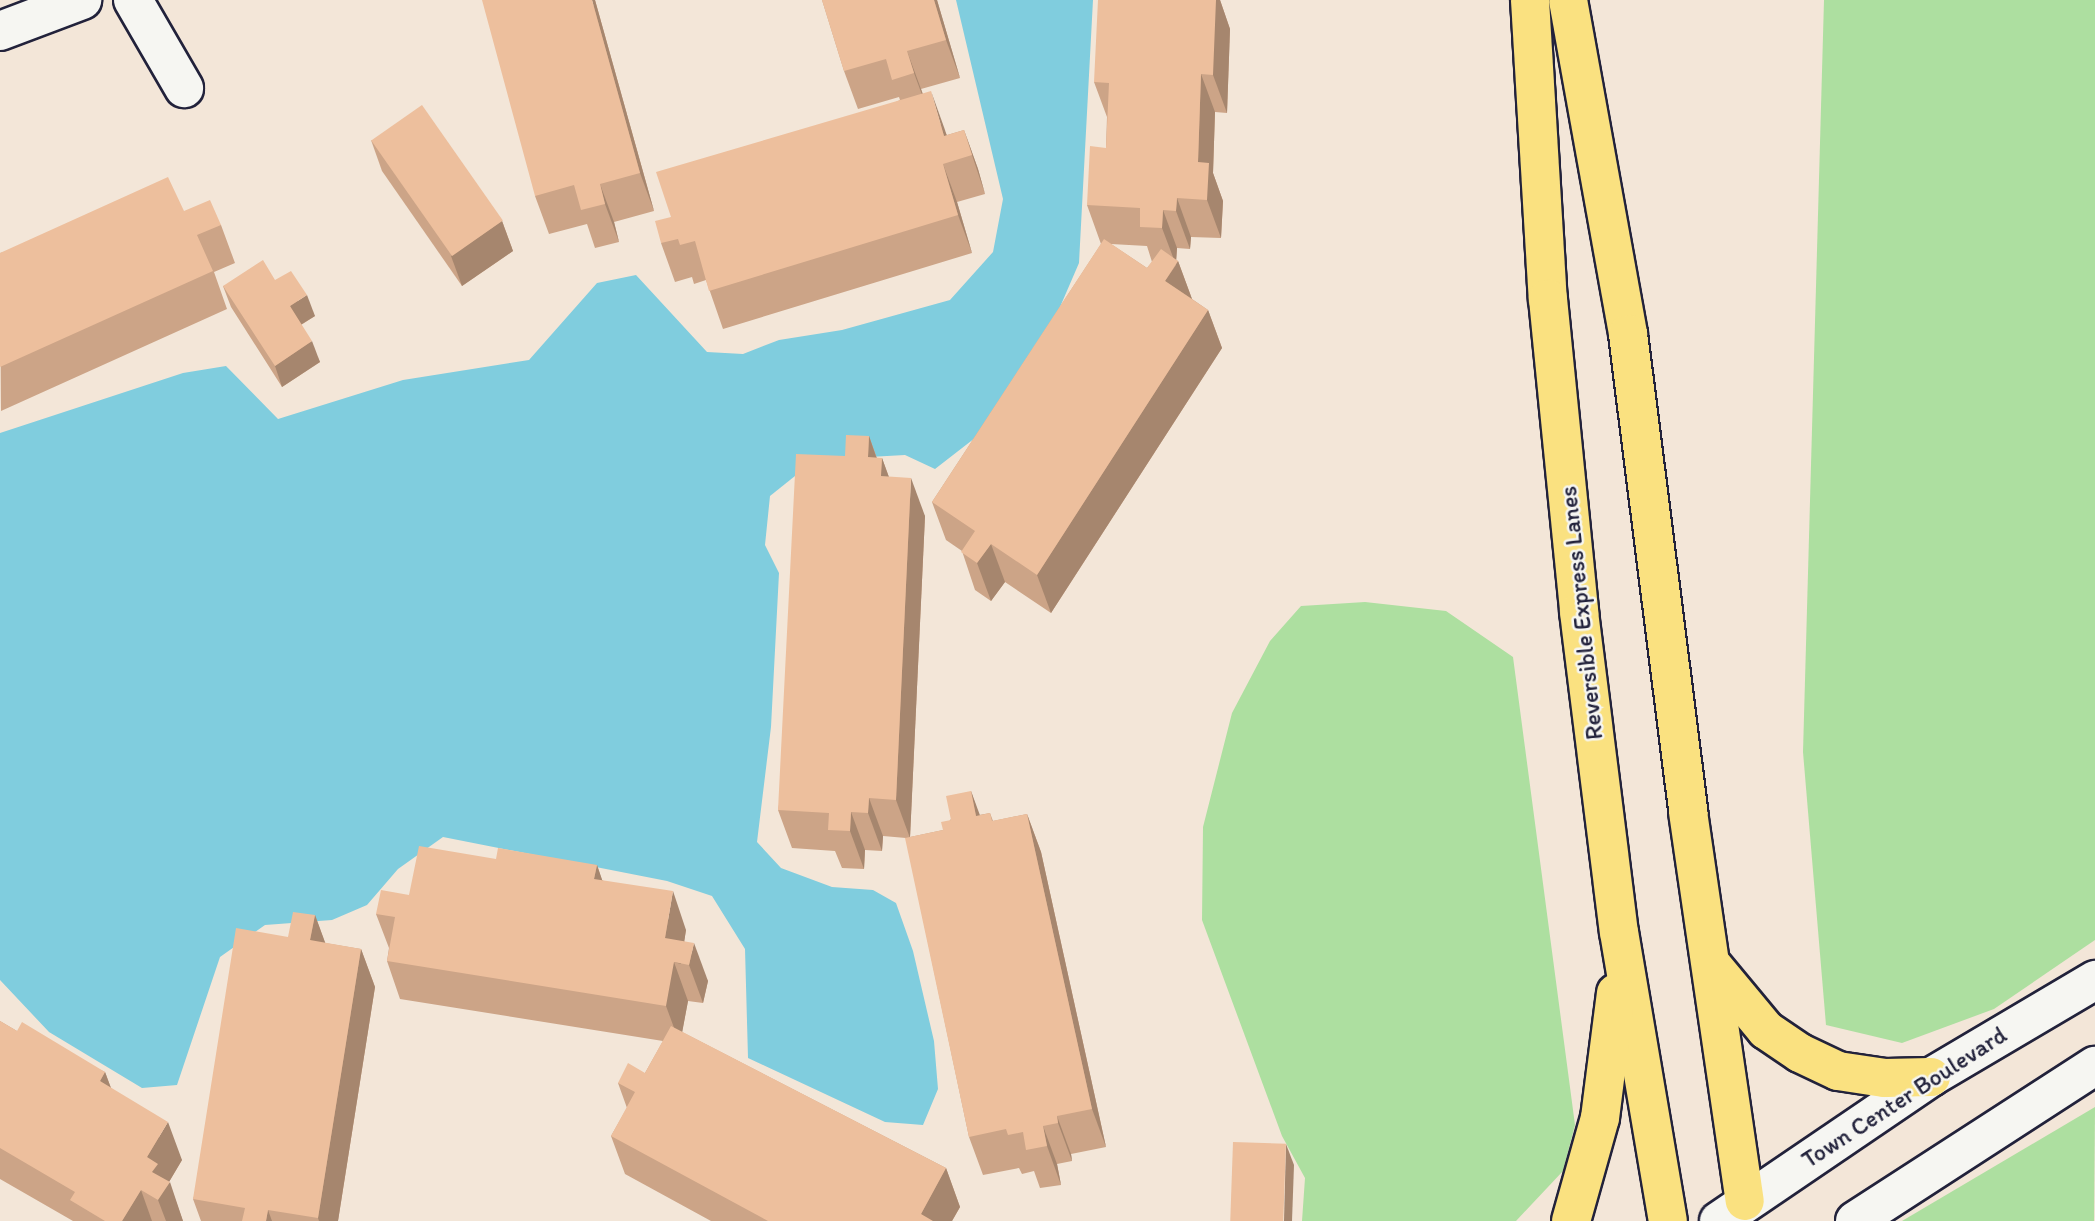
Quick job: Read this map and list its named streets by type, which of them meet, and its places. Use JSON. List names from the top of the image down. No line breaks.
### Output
{"streets":{"highway":["Reversible Express Lanes"],"street":["Town Center Boulevard"]}}
